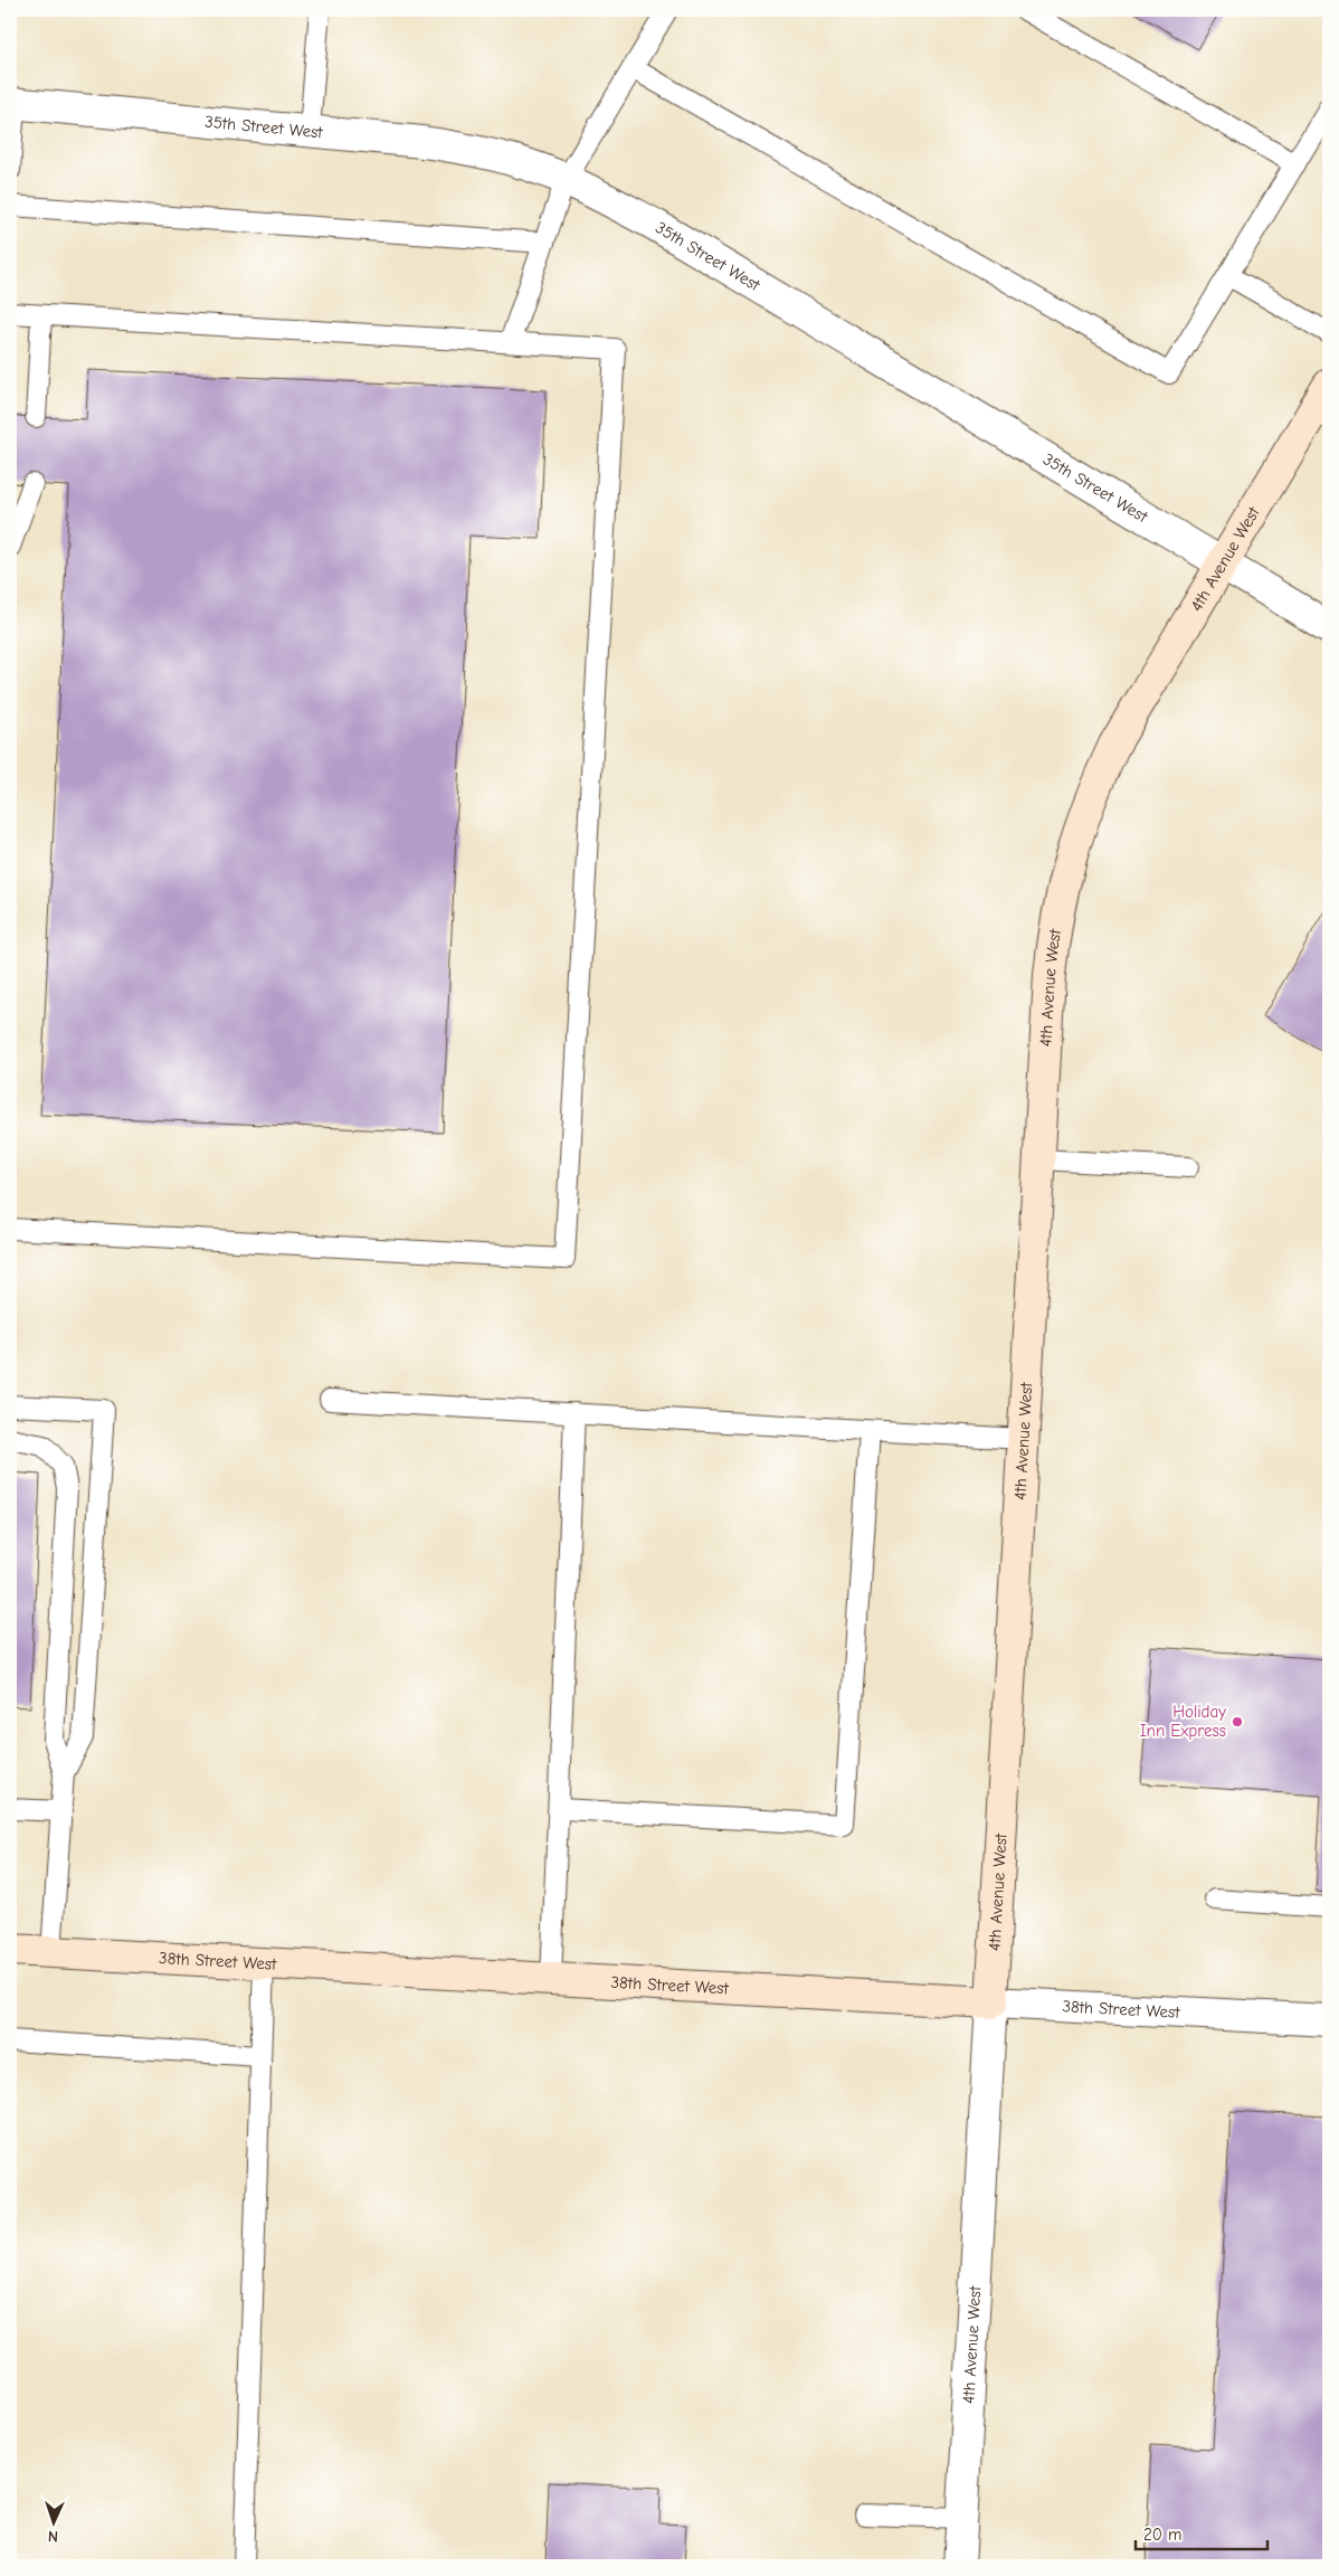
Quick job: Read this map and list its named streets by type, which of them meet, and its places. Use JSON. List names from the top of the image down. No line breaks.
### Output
{"streets":{"street":["35th Street West","4th Avenue West","38th Street West"]},"crossings":[["35th Street West","4th Avenue West"],["4th Avenue West","38th Street West"]],"places":["Holiday Inn Express"],"scale_bar":"20 m","north":"bottom"}
